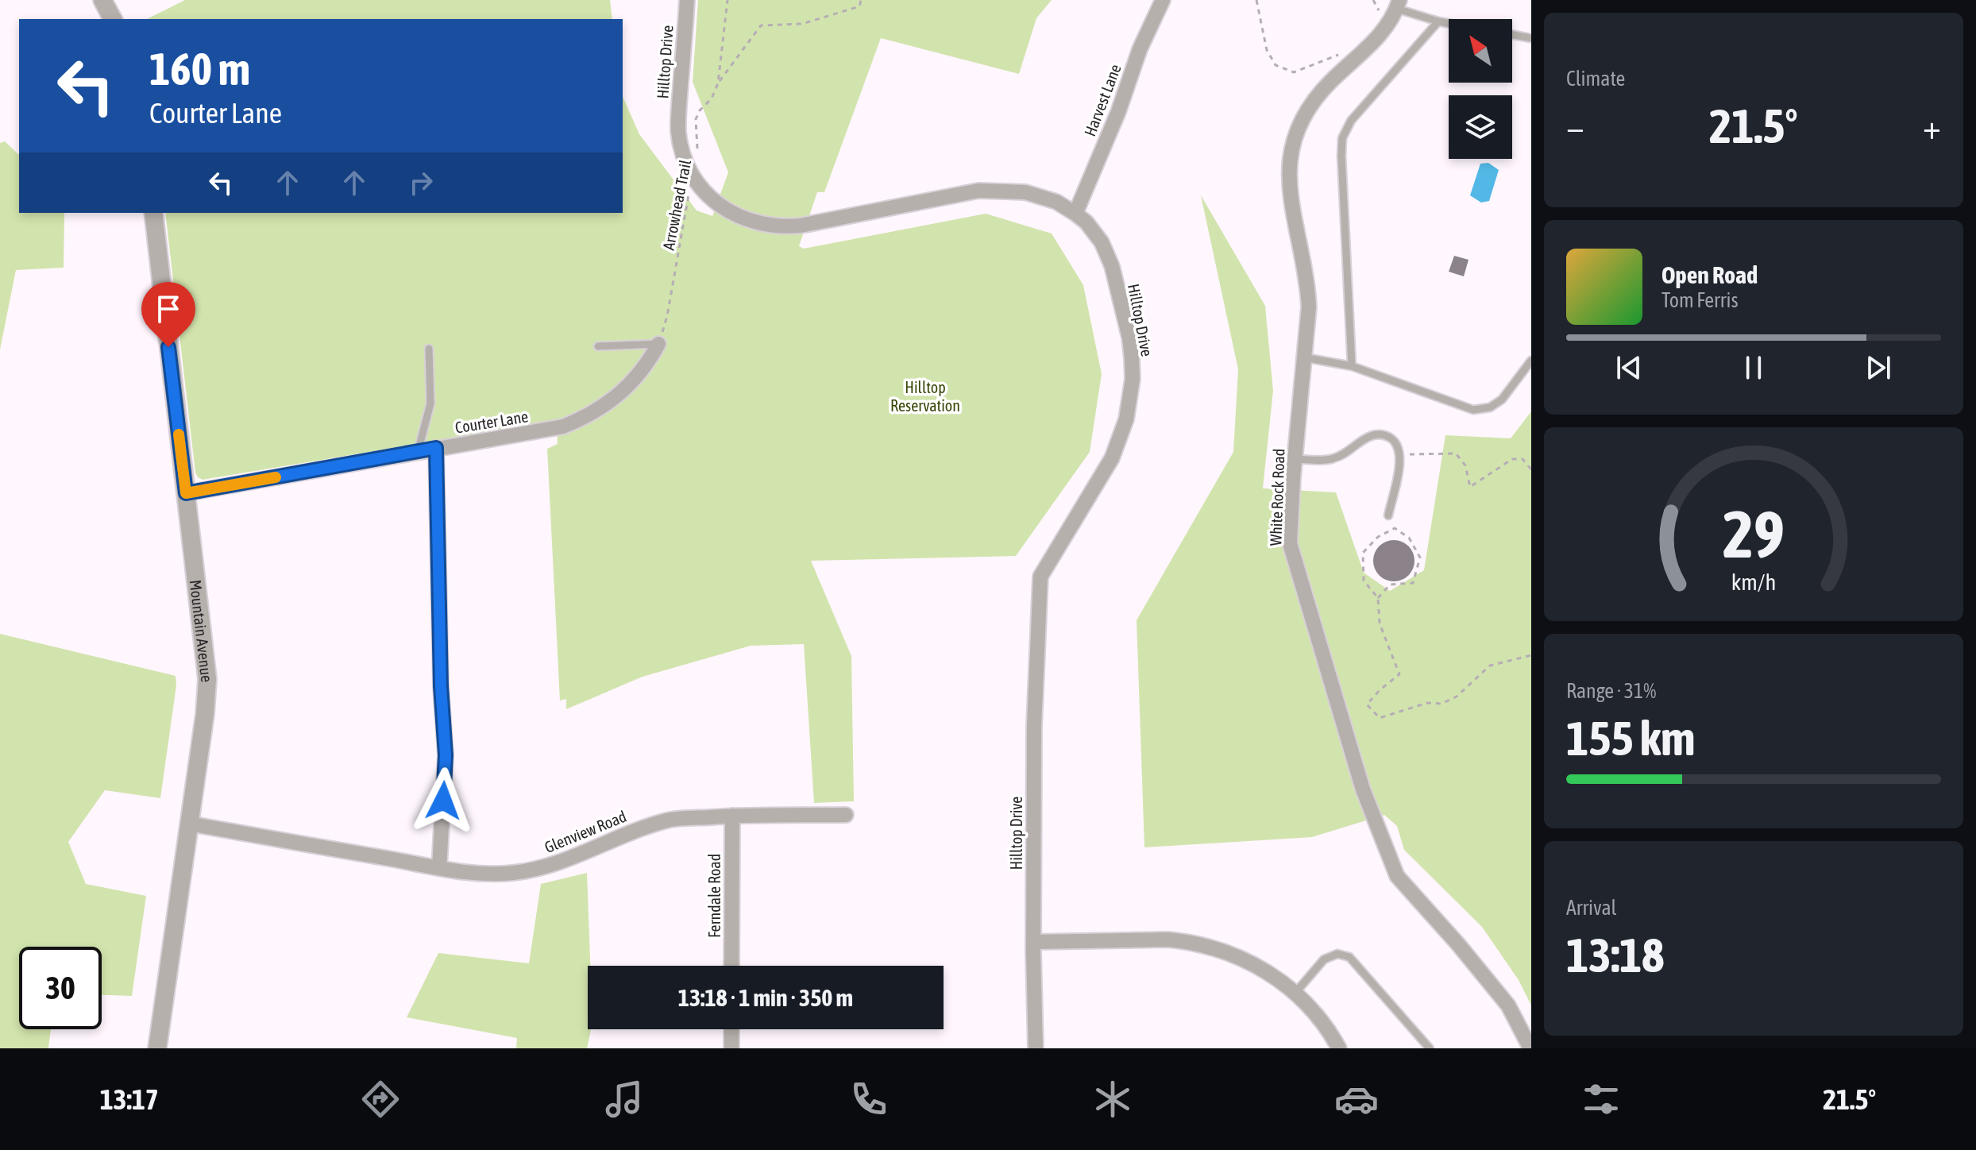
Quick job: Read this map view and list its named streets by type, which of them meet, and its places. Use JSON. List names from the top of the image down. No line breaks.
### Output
{"streets":{"street":["Hilltop Drive","Harvest Lane","Courter Lane","White Rock Road","Mountain Avenue","Glenview Road","Ferndale Road"],"path":["Arrowhead Trail"]},"crossings":[["Hilltop Drive","Harvest Lane"],["Hilltop Drive","Arrowhead Trail"],["Arrowhead Trail","Courter Lane"],["Courter Lane","Mountain Avenue"],["Mountain Avenue","Glenview Road"],["Glenview Road","Ferndale Road"]],"parks":["Hilltop Reservation"],"north":"top left","page":{"tile":["Climate",["Range · 31%","155 km"],["Arrival","13:18"]],"turn":["160 m","Courter Lane"],"heat":["−","21.5°","+"],"song":["Open Road","Tom Ferris"],"limit":"30","trip":"13:18 · 1 min · 350 m","tabs":["13:17","21.5°"],"gauge":["29","km/h"]}}
